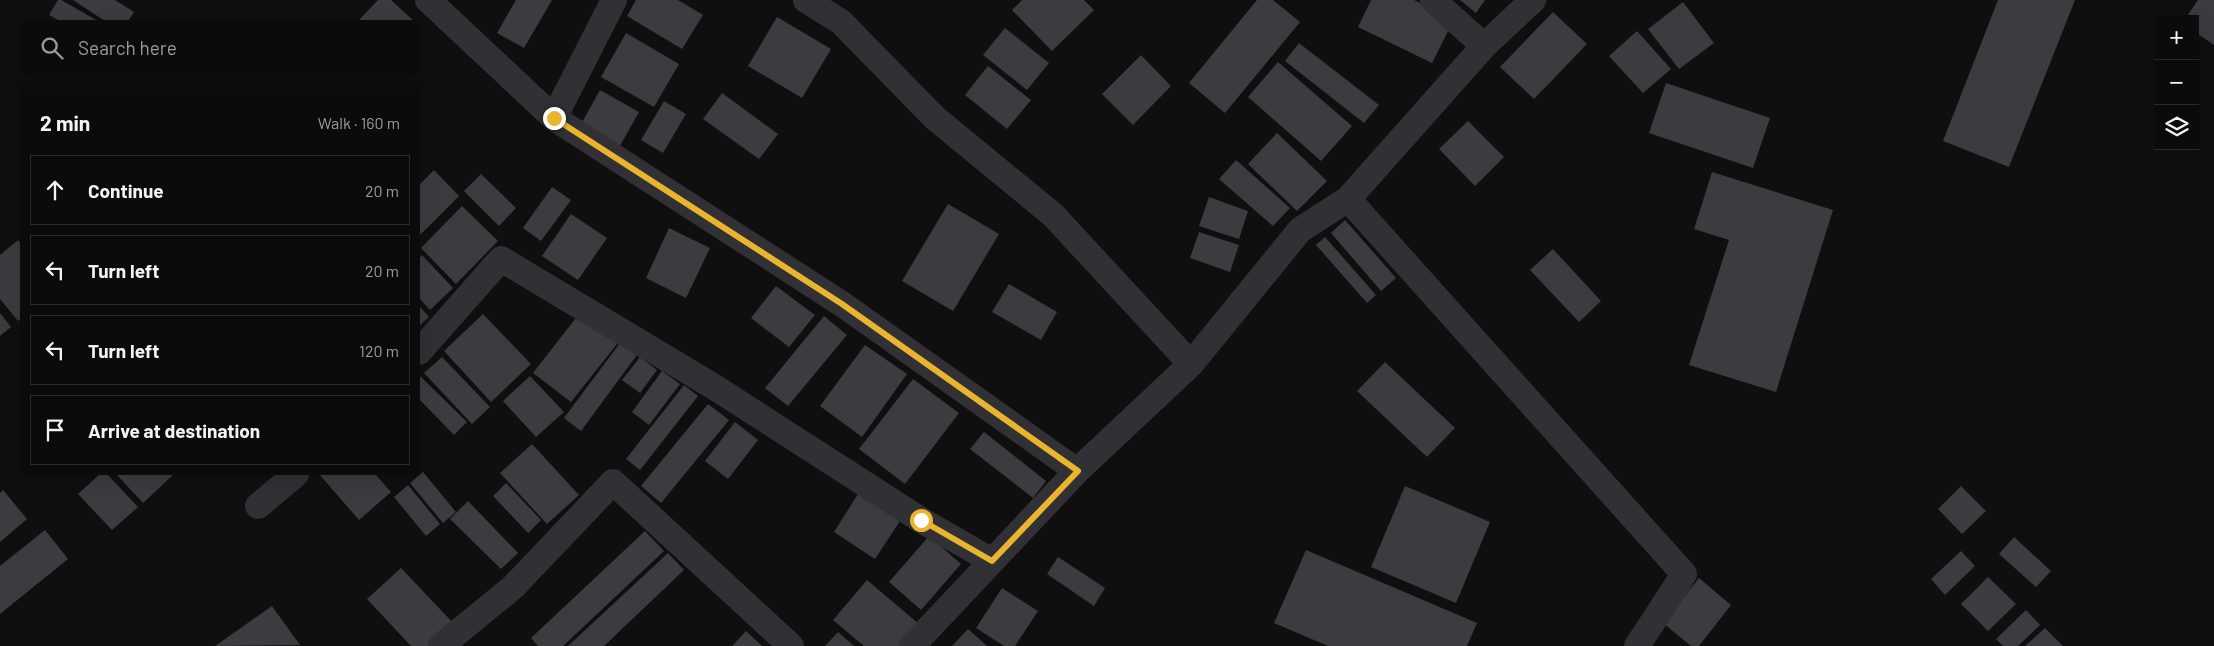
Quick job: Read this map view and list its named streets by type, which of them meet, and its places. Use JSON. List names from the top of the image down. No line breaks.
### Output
{"page":{"map_buttons":["+","−"],"search":"Search here","heading":["2 min","Walk · 160 m"],"list":[["Continue","20 m"],["Turn left","20 m"],["Turn left","120 m"],"Arrive at destination"]}}
